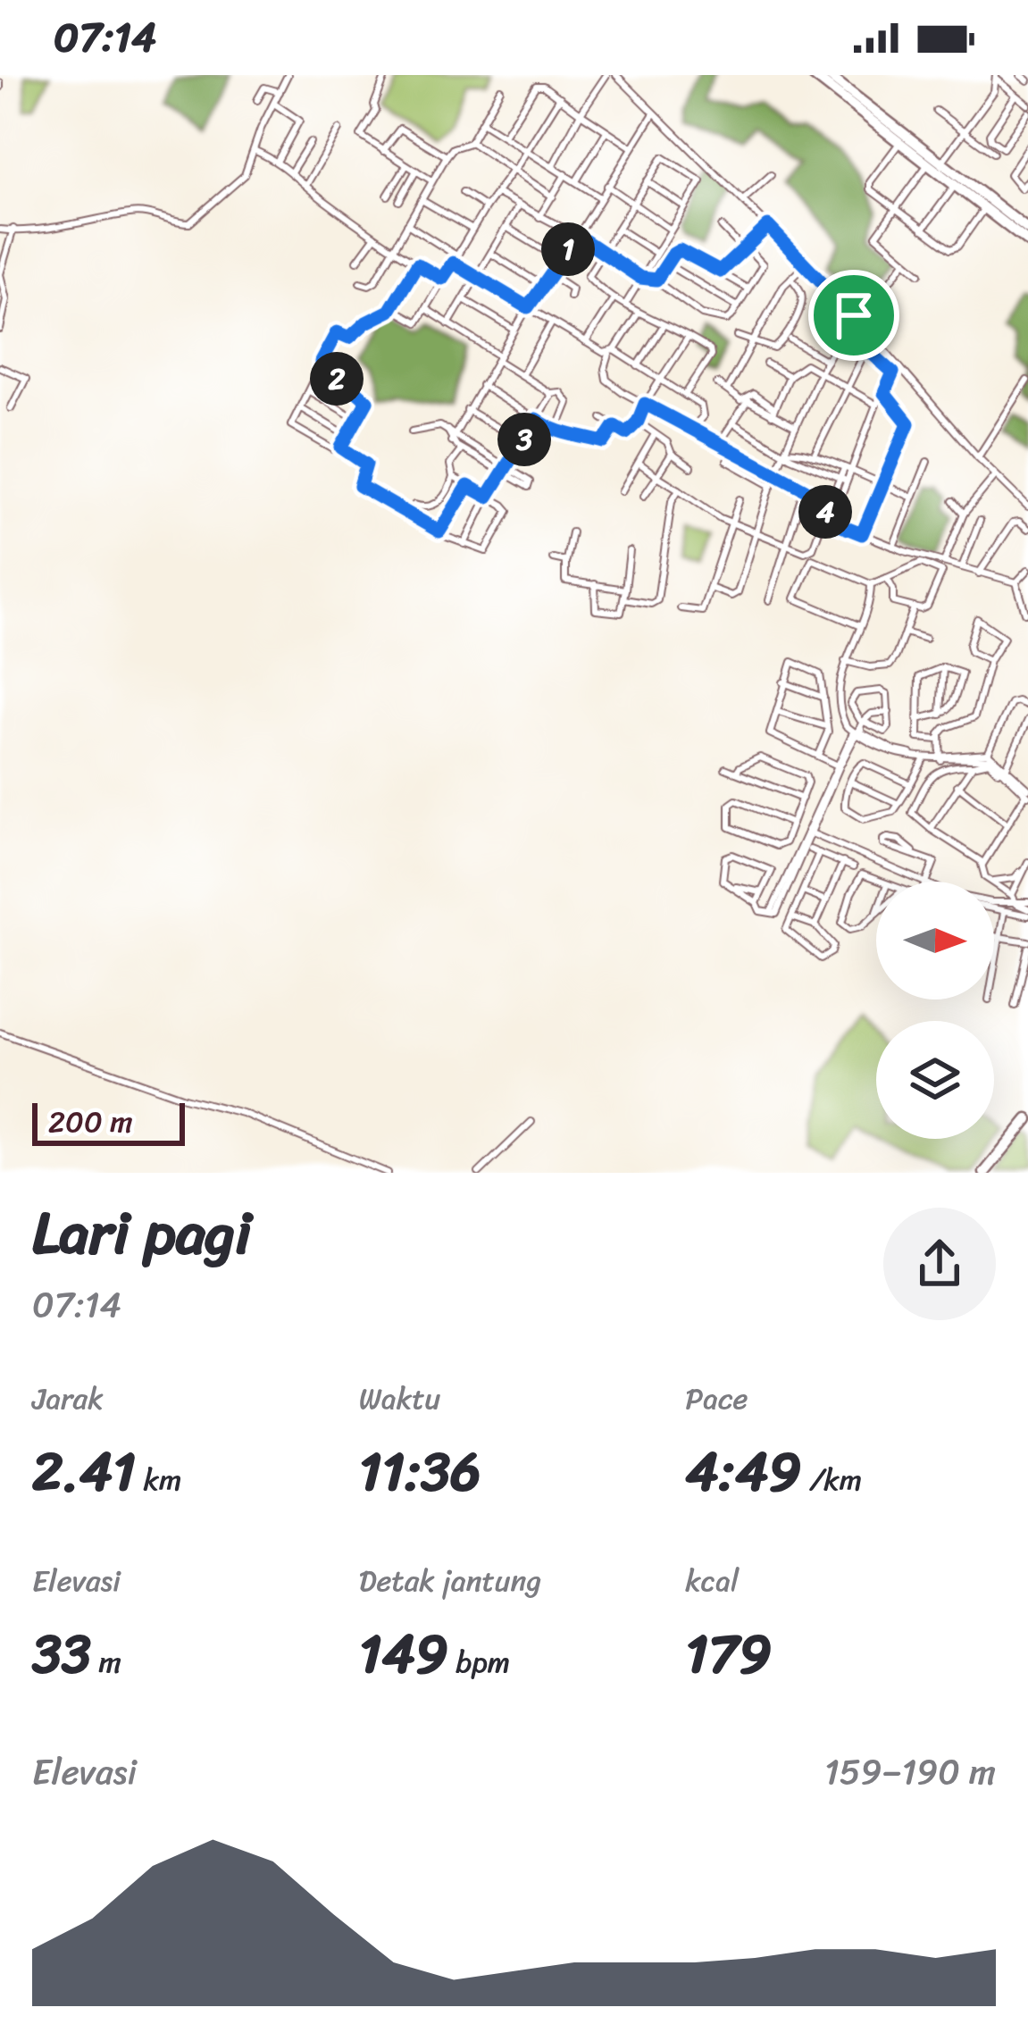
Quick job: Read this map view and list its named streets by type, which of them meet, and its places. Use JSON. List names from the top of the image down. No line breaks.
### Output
{"scale_bar":"200 m","north":"right","page":{"status":"07:14","pins":["1","2","3","4"],"scale":"200 m","heading":["Lari pagi","07:14"],"stats":[["Jarak","2.41 km"],["Waktu","11:36"],["Pace","4:49 /km"],["Elevasi","33 m"],["Detak jantung","149 bpm"],["kcal","179"]],"chart":["Elevasi","159–190 m"]}}
